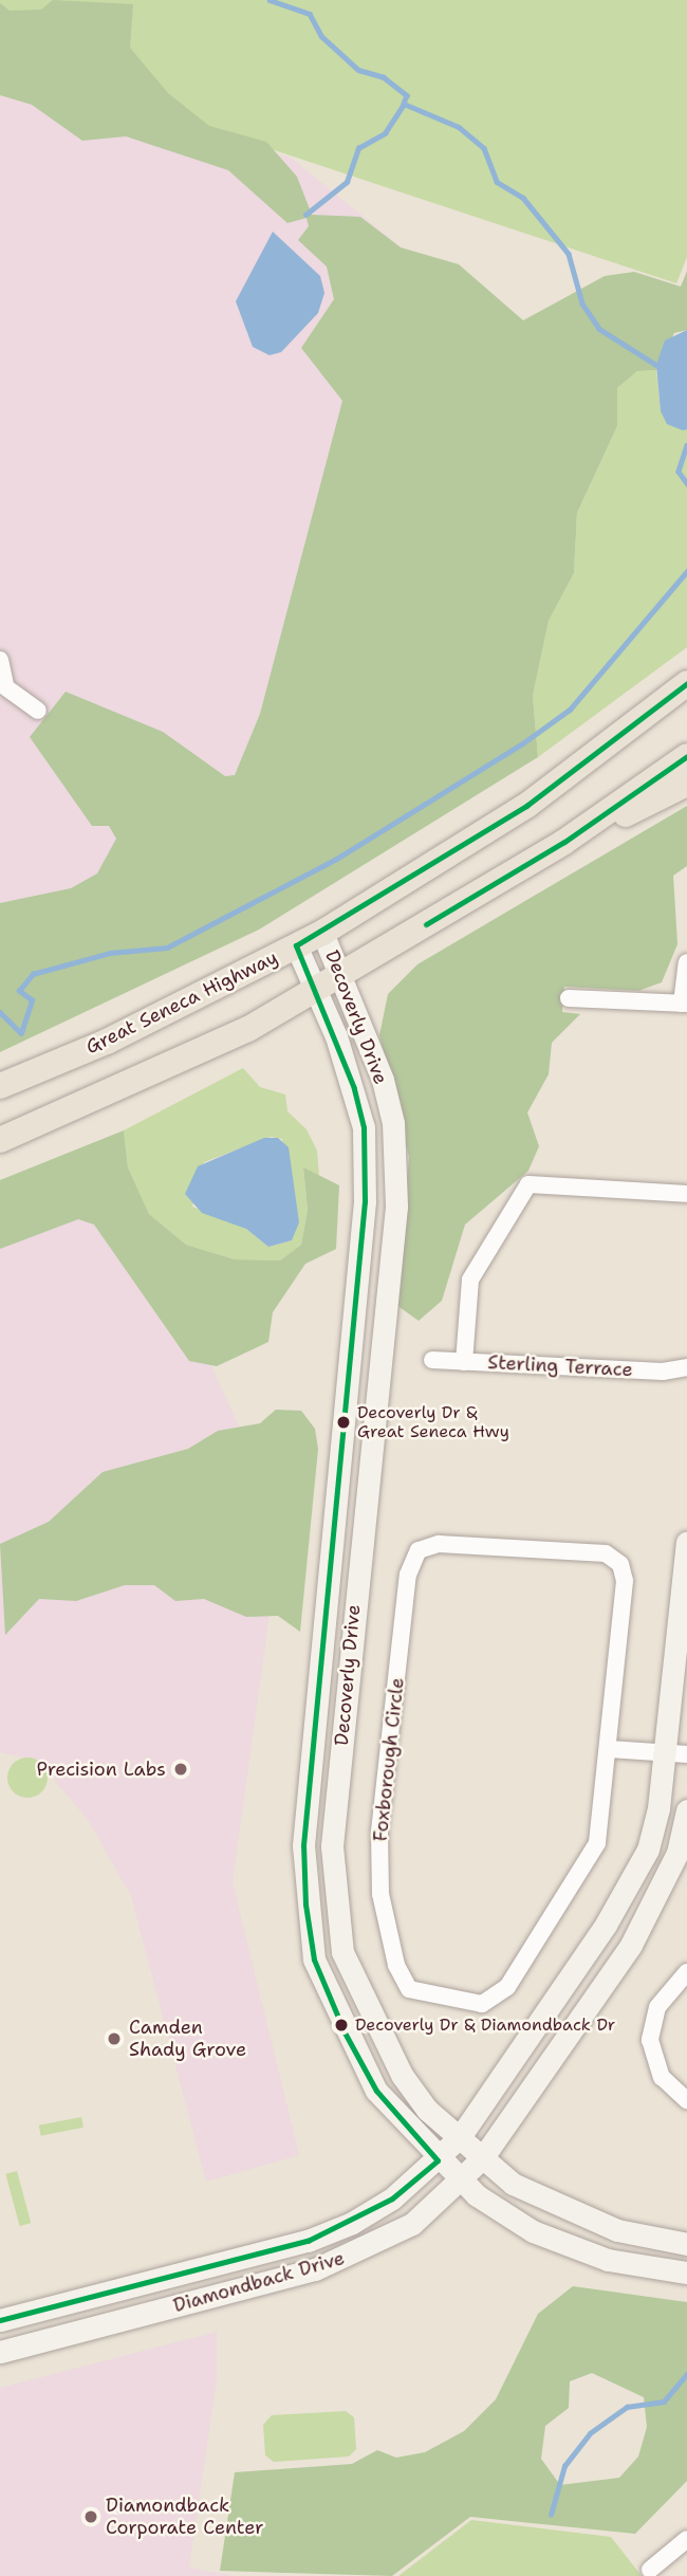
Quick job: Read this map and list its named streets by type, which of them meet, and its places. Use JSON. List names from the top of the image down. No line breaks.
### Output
{"streets":{"main road":["Great Seneca Highway"],"street":["Decoverly Drive","Sterling Terrace","Foxborough Circle","Diamondback Drive"]},"crossings":[["Great Seneca Highway","Decoverly Drive"],["Decoverly Drive","Diamondback Drive"]],"places":["Decoverly Dr & Great Seneca Hwy","Precision Labs","Decoverly Dr & Diamondback Dr","Camden Shady Grove","Diamondback Corporate Center"]}
